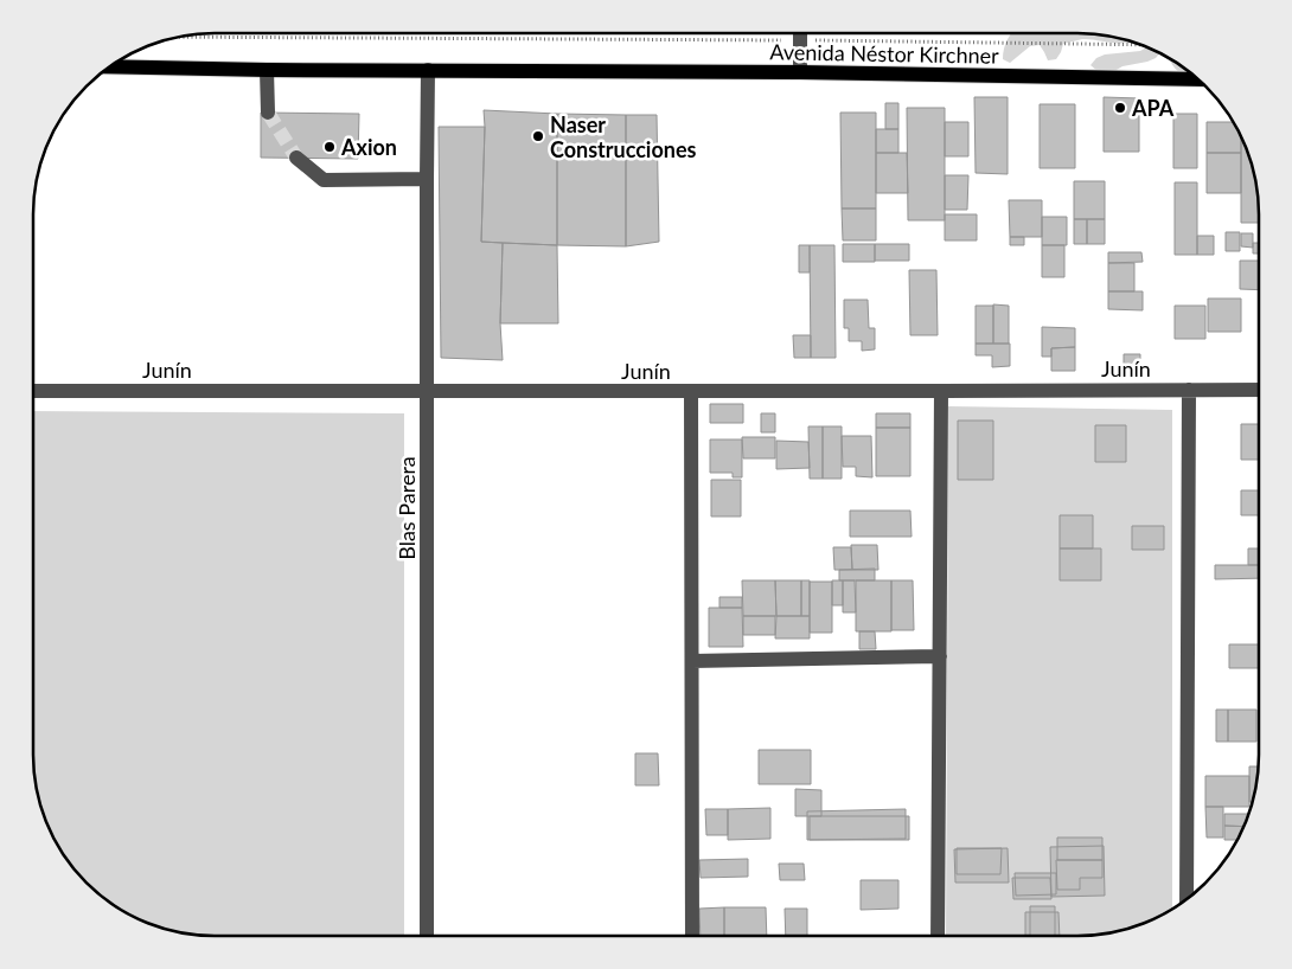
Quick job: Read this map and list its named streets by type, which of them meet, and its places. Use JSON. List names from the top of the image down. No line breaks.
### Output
{"streets":{"main road":["Avenida Néstor Kirchner"],"street":["Junín","Blas Parera"]},"crossings":[["Avenida Néstor Kirchner","Blas Parera"],["Junín","Blas Parera"]],"places":["APA","Naser Construcciones","Axion"]}
